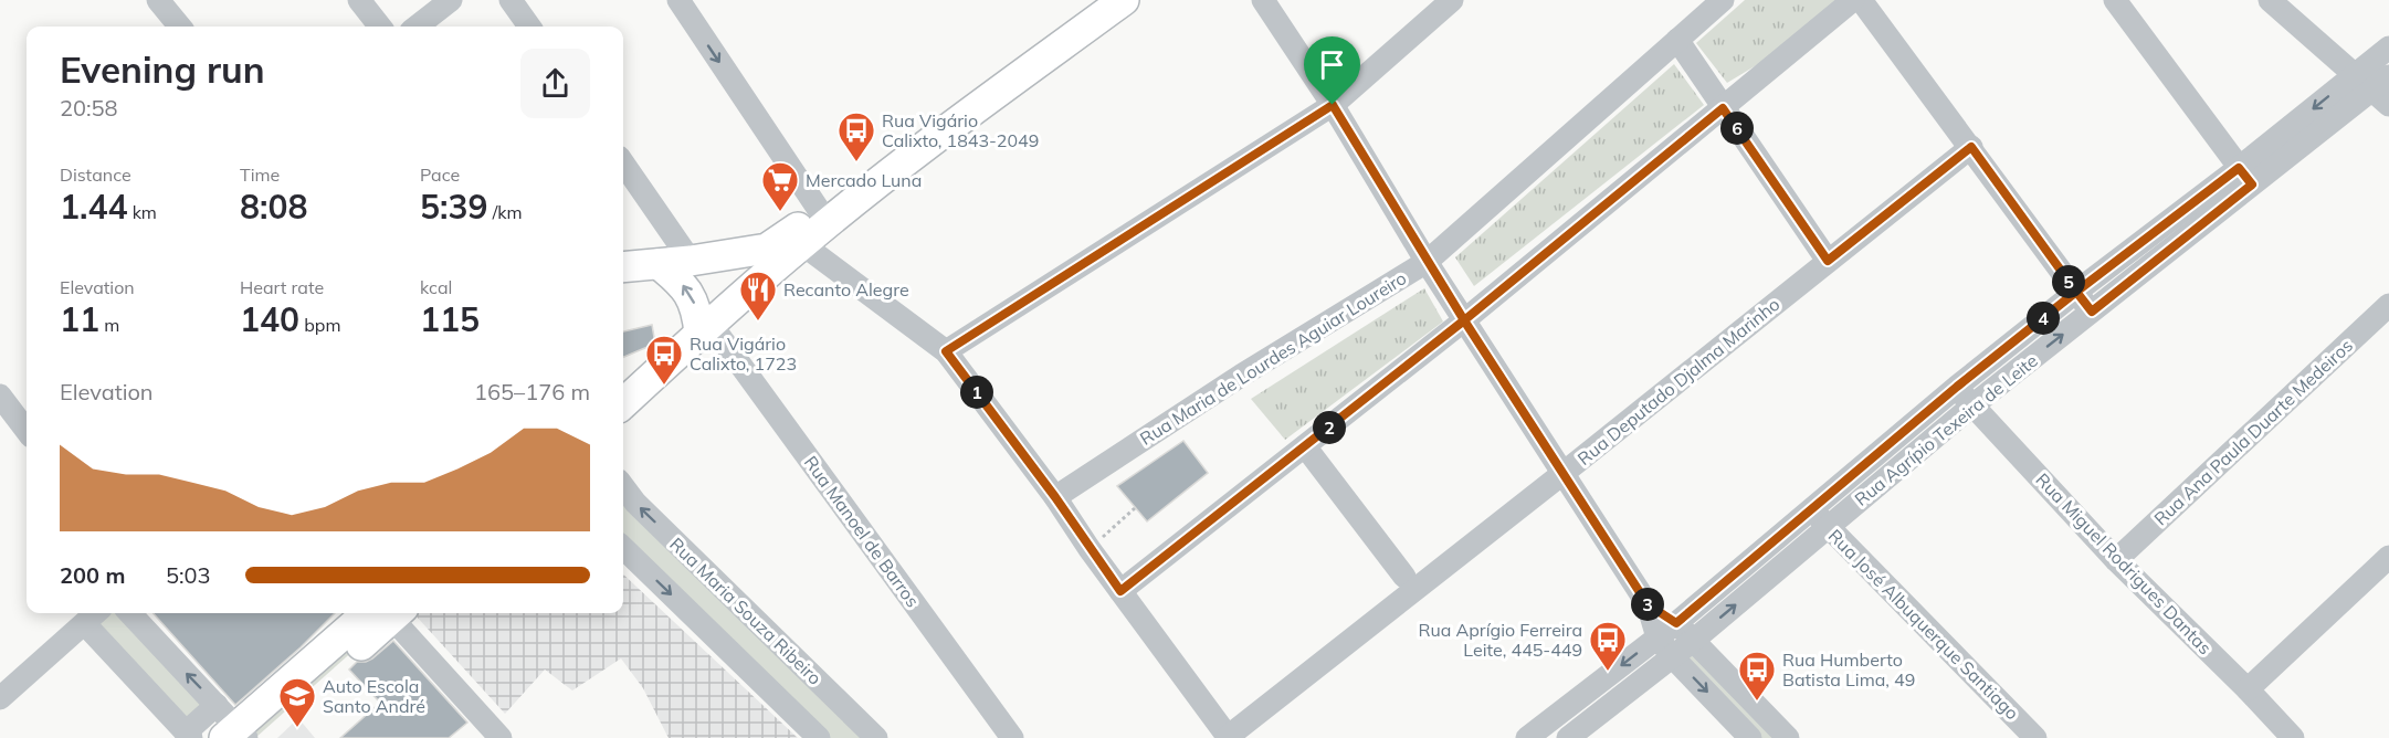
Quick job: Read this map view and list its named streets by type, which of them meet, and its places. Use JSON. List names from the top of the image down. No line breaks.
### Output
{"streets":{"street":["Rua Maria de Lourdes Aguiar Loureiro","Rua Deputado Djalma Marinho","Rua Agrípio Texeira de Leite","Rua Ana Paula Duarte Medeiros","Rua Manoel de Barros","Rua Miguel Rodrigues Dantas","Rua Maria Souza Ribeiro","Rua José Albuquerque Santiago"]},"crossings":[["Rua Agrípio Texeira de Leite","Rua Miguel Rodrigues Dantas"],["Rua Agrípio Texeira de Leite","Rua José Albuquerque Santiago"],["Rua Ana Paula Duarte Medeiros","Rua Miguel Rodrigues Dantas"]],"places":{"bus stop":["Rua Vigário Calixto, 1843-2049","Rua Vigário Calixto, 1723","Rua Aprígio Ferreira Leite, 445-449","Rua Humberto Batista Lima, 49"],"supermarket":["Mercado Luna"],"restaurant":["Recanto Alegre"],"school or university":["Auto Escola Santo André"]},"page":{"heading":["Evening run","20:58"],"pins":["6","5","4","1","2","3"],"stats":[["Distance","1.44 km"],["Time","8:08"],["Pace","5:39 /km"],["Elevation","11 m"],["Heart rate","140 bpm"],["kcal","115"]],"chart":["Elevation","165–176 m"],"list":[{"name":"200 m","note":"5:03"}]}}
